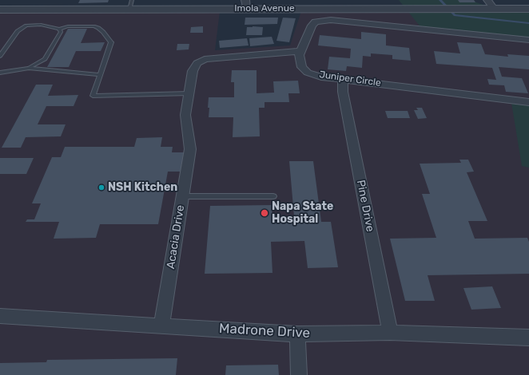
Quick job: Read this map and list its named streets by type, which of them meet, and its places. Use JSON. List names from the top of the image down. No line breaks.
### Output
{"streets":{"street":["Imola Avenue","Juniper Circle","Pine Drive","Acacia Drive","Madrone Drive"]},"crossings":[["Juniper Circle","Pine Drive"],["Juniper Circle","Acacia Drive"],["Pine Drive","Madrone Drive"],["Acacia Drive","Madrone Drive"]],"places":["NSH Kitchen","Napa State Hospital"]}
